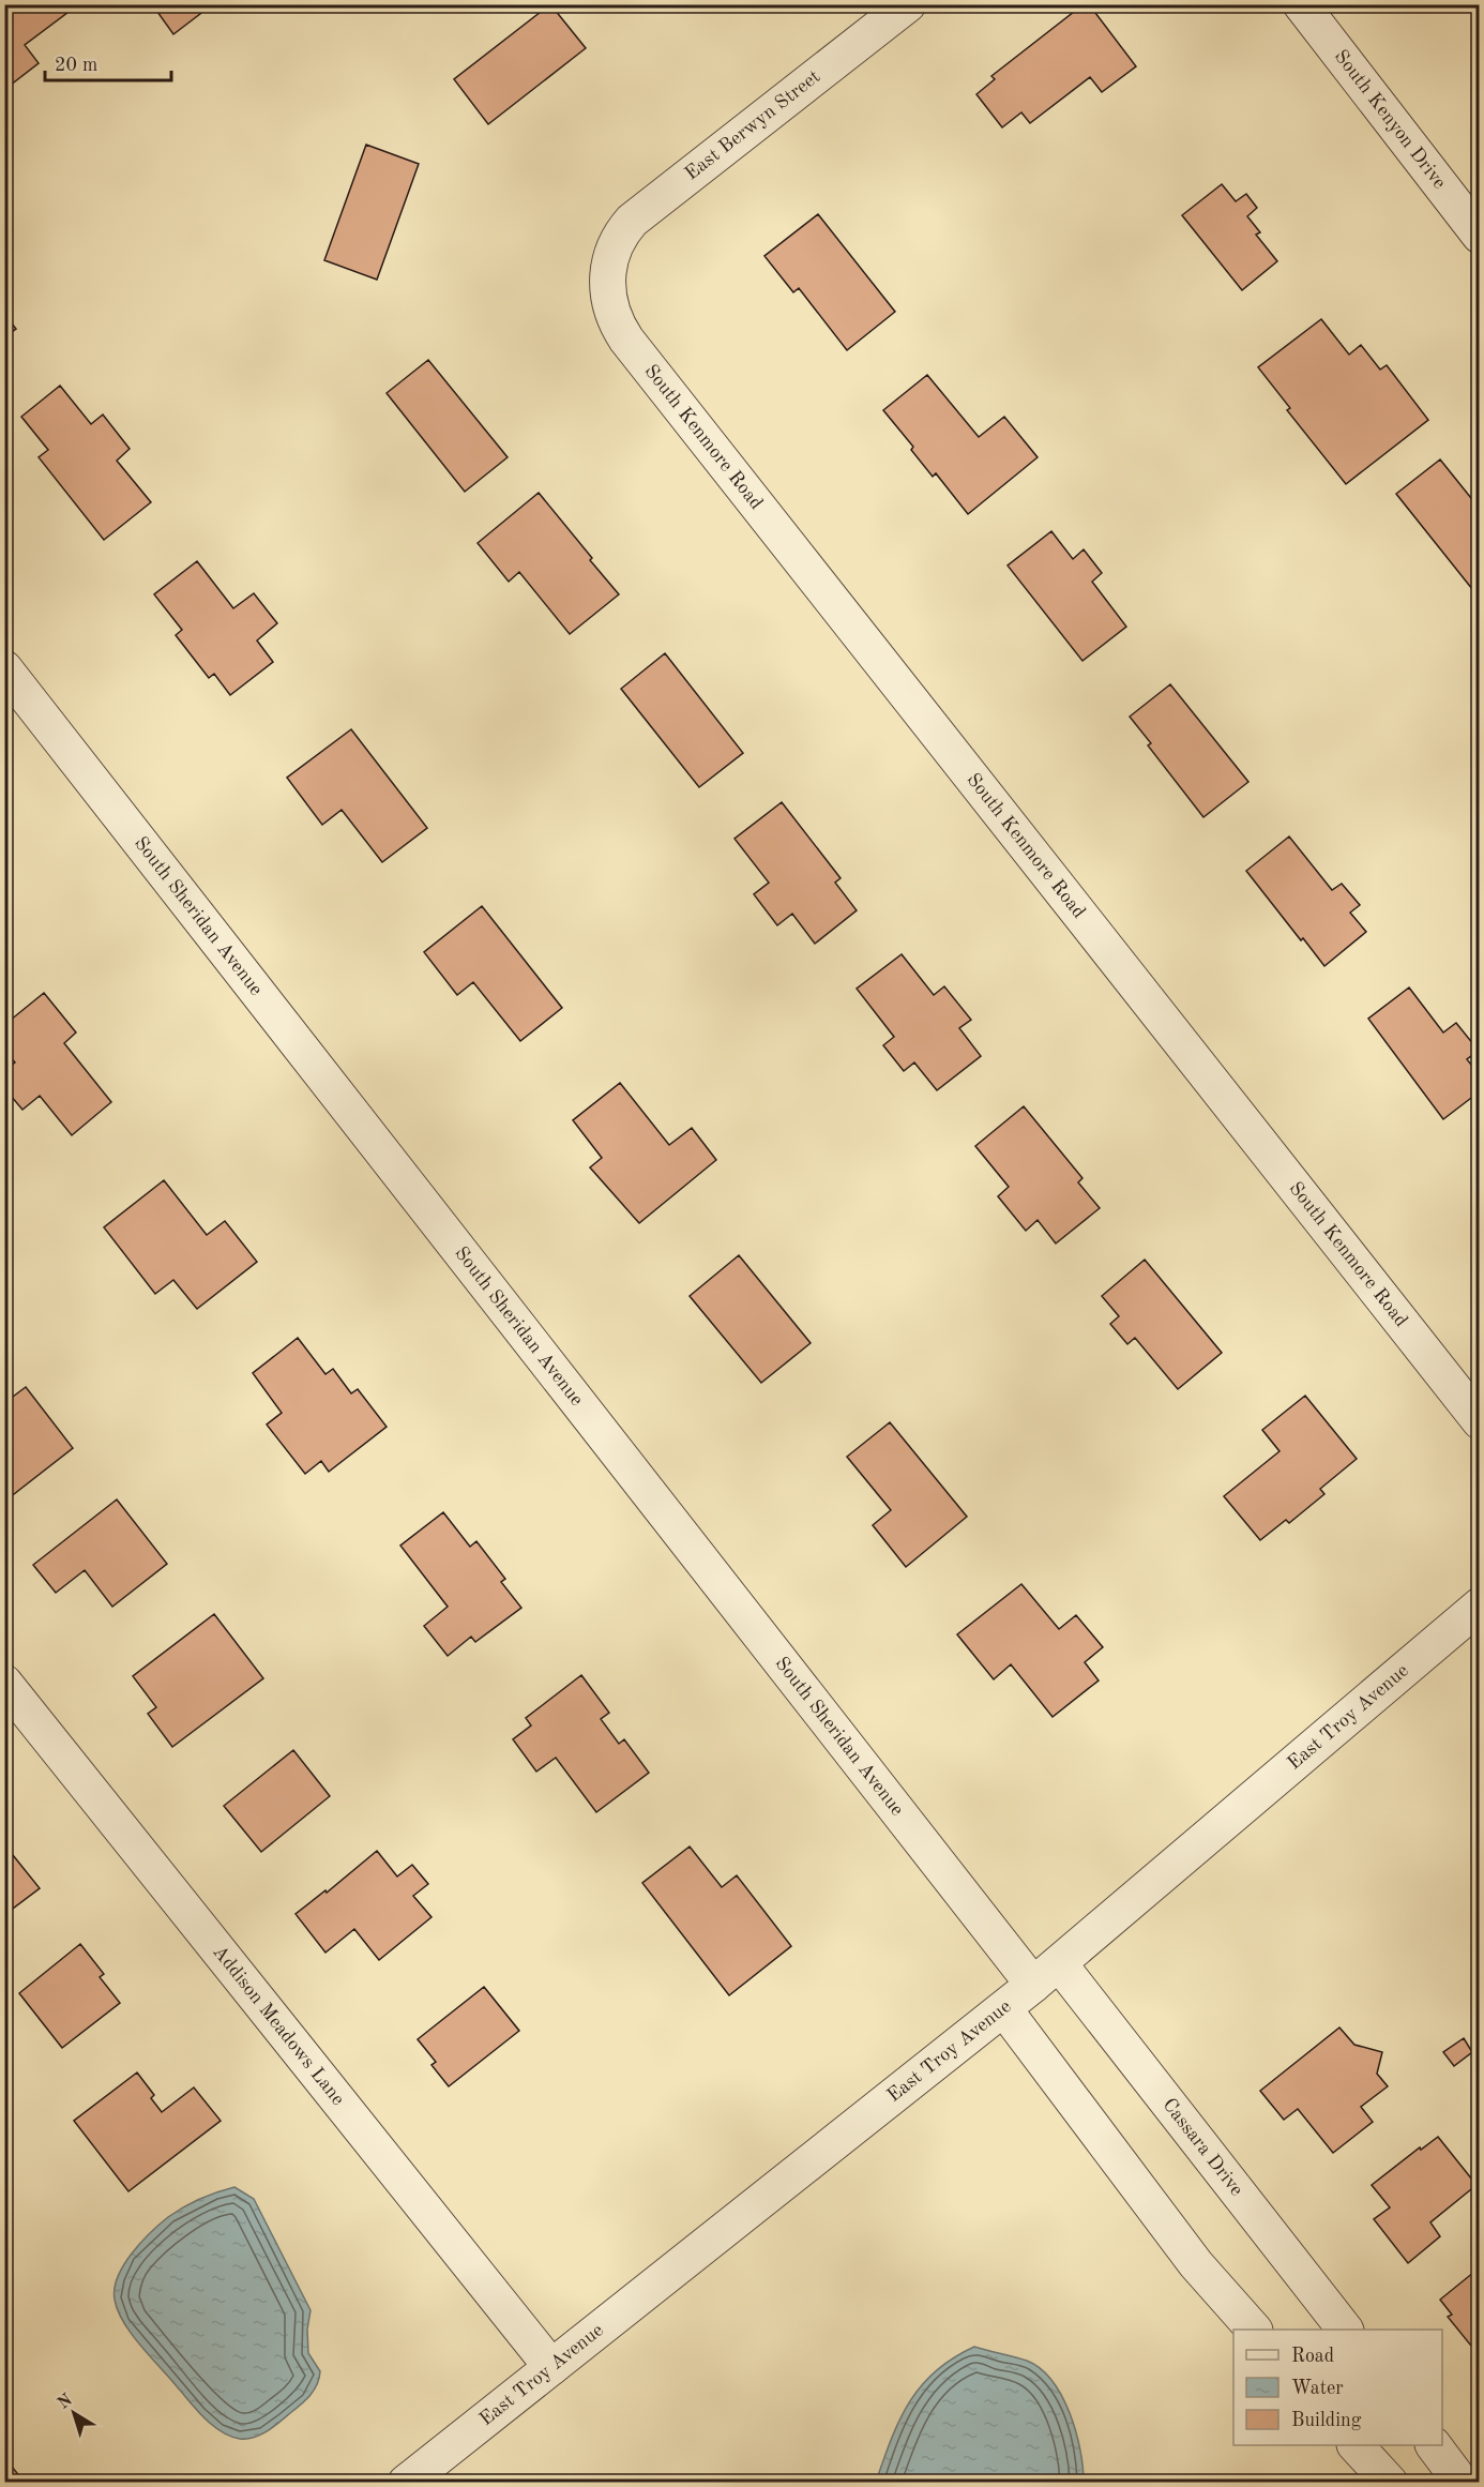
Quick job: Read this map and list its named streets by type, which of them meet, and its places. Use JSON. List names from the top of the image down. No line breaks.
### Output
{"streets":{"street":["South Kenyon Drive","East Berwyn Street","South Kenmore Road","South Sheridan Avenue","East Troy Avenue","Addison Meadows Lane","Cassara Drive"]},"crossings":[["East Berwyn Street","South Kenmore Road"],["South Sheridan Avenue","East Troy Avenue"],["South Sheridan Avenue","Cassara Drive"],["East Troy Avenue","Addison Meadows Lane"],["East Troy Avenue","Cassara Drive"]],"legend":["Road","Water","Building"],"scale_bar":"20 m","north":"top left"}
